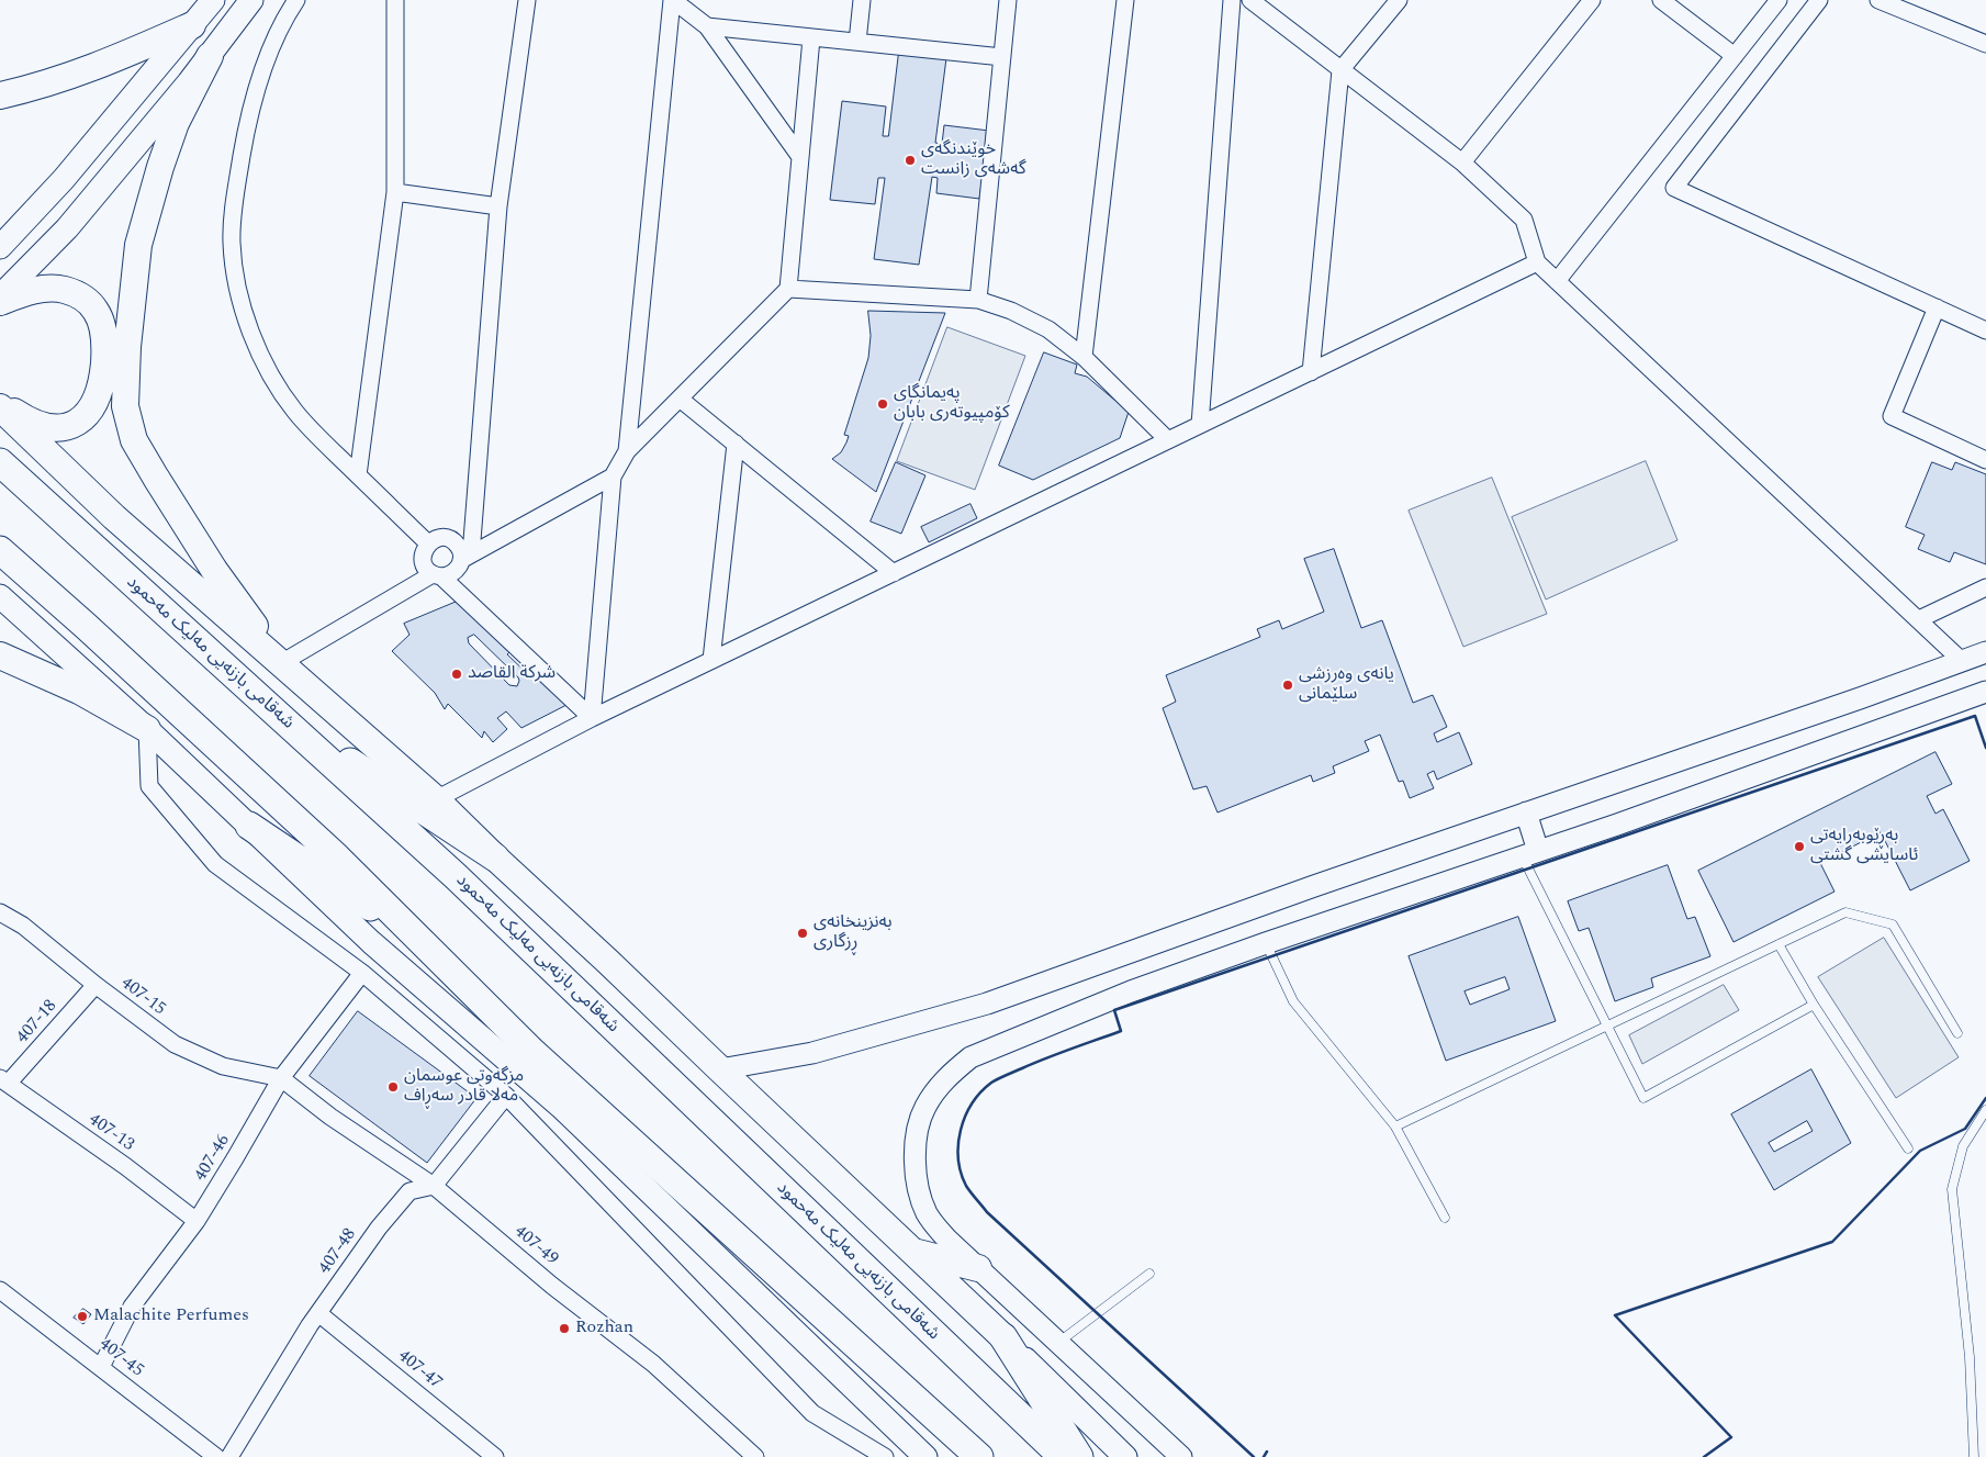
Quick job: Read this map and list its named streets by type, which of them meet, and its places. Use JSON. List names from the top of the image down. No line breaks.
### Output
{"streets":{"highway":["شەقامی بازنەیی مەلیک مەحمود"],"street":["407-15","407-18","407-13","407-46","407-49","407-48","407-45","407-47"]},"crossings":[["407-15","407-18"],["407-15","407-46"],["407-15","407-49"],["407-18","407-13"],["407-13","407-46"],["407-46","407-49"],["407-46","407-45"],["407-49","407-48"],["407-48","407-47"]],"places":["خوێندنگەی گەشەی زانست","پەیمانگای کۆمپیوتەری بابان","شركة القاصد","یانەی وەرزشی سلێمانی","بەڕێوبەرایەتی ئاسایشی گشتی","بەنزینخانەی ڕزگاری","مزگەوتی عوسمان مەلا قادر سەڕاف","Malachite Perfumes","Rozhan"]}
